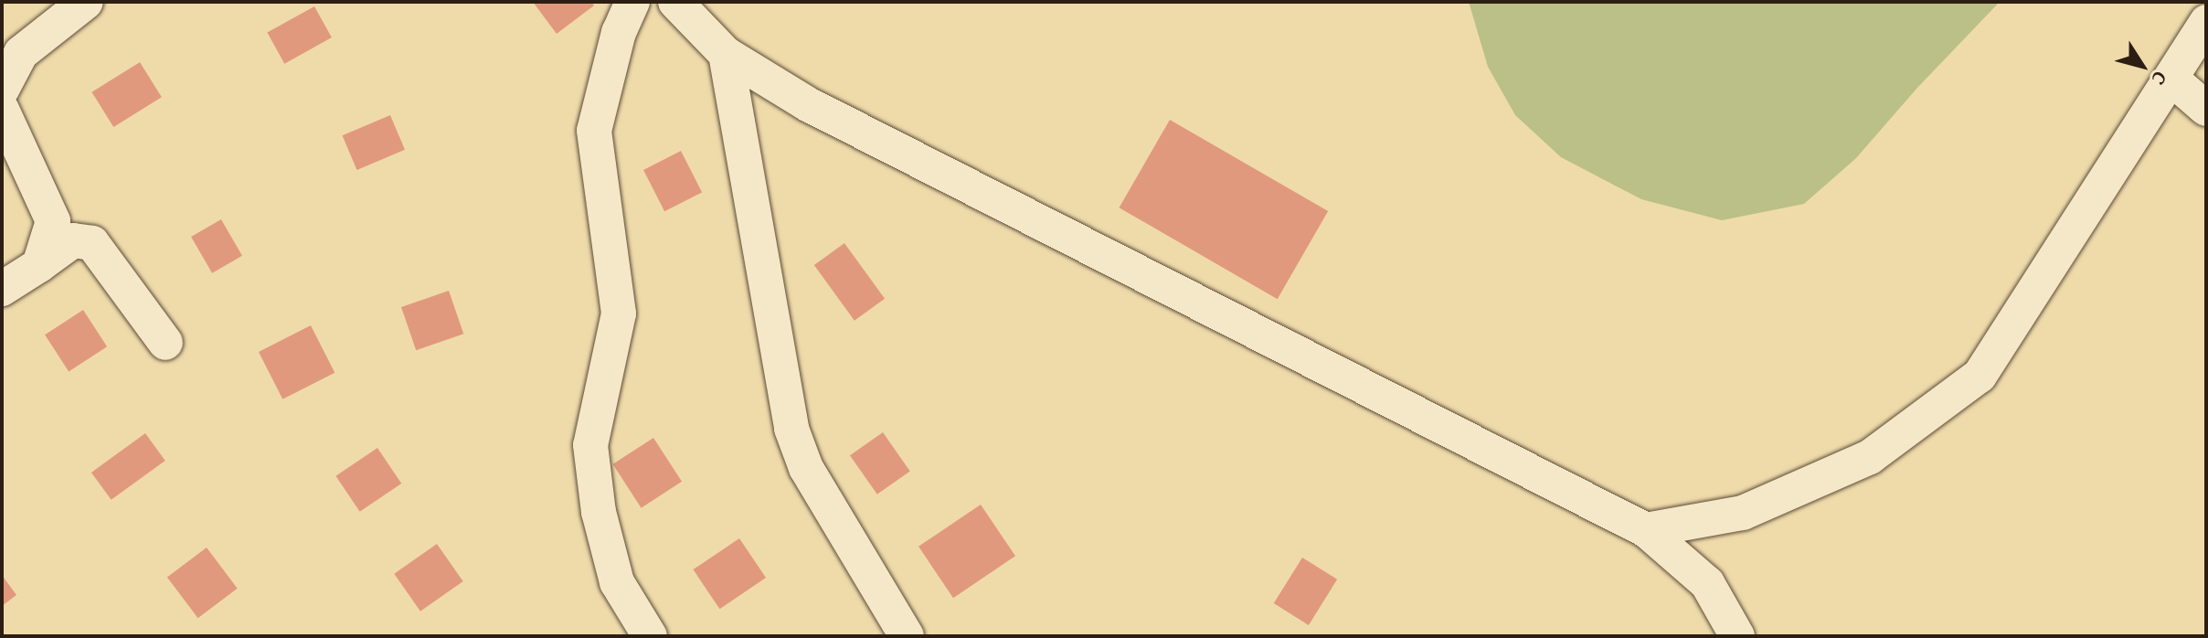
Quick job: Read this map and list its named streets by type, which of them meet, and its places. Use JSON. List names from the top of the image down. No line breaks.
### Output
{"north":"bottom right"}
